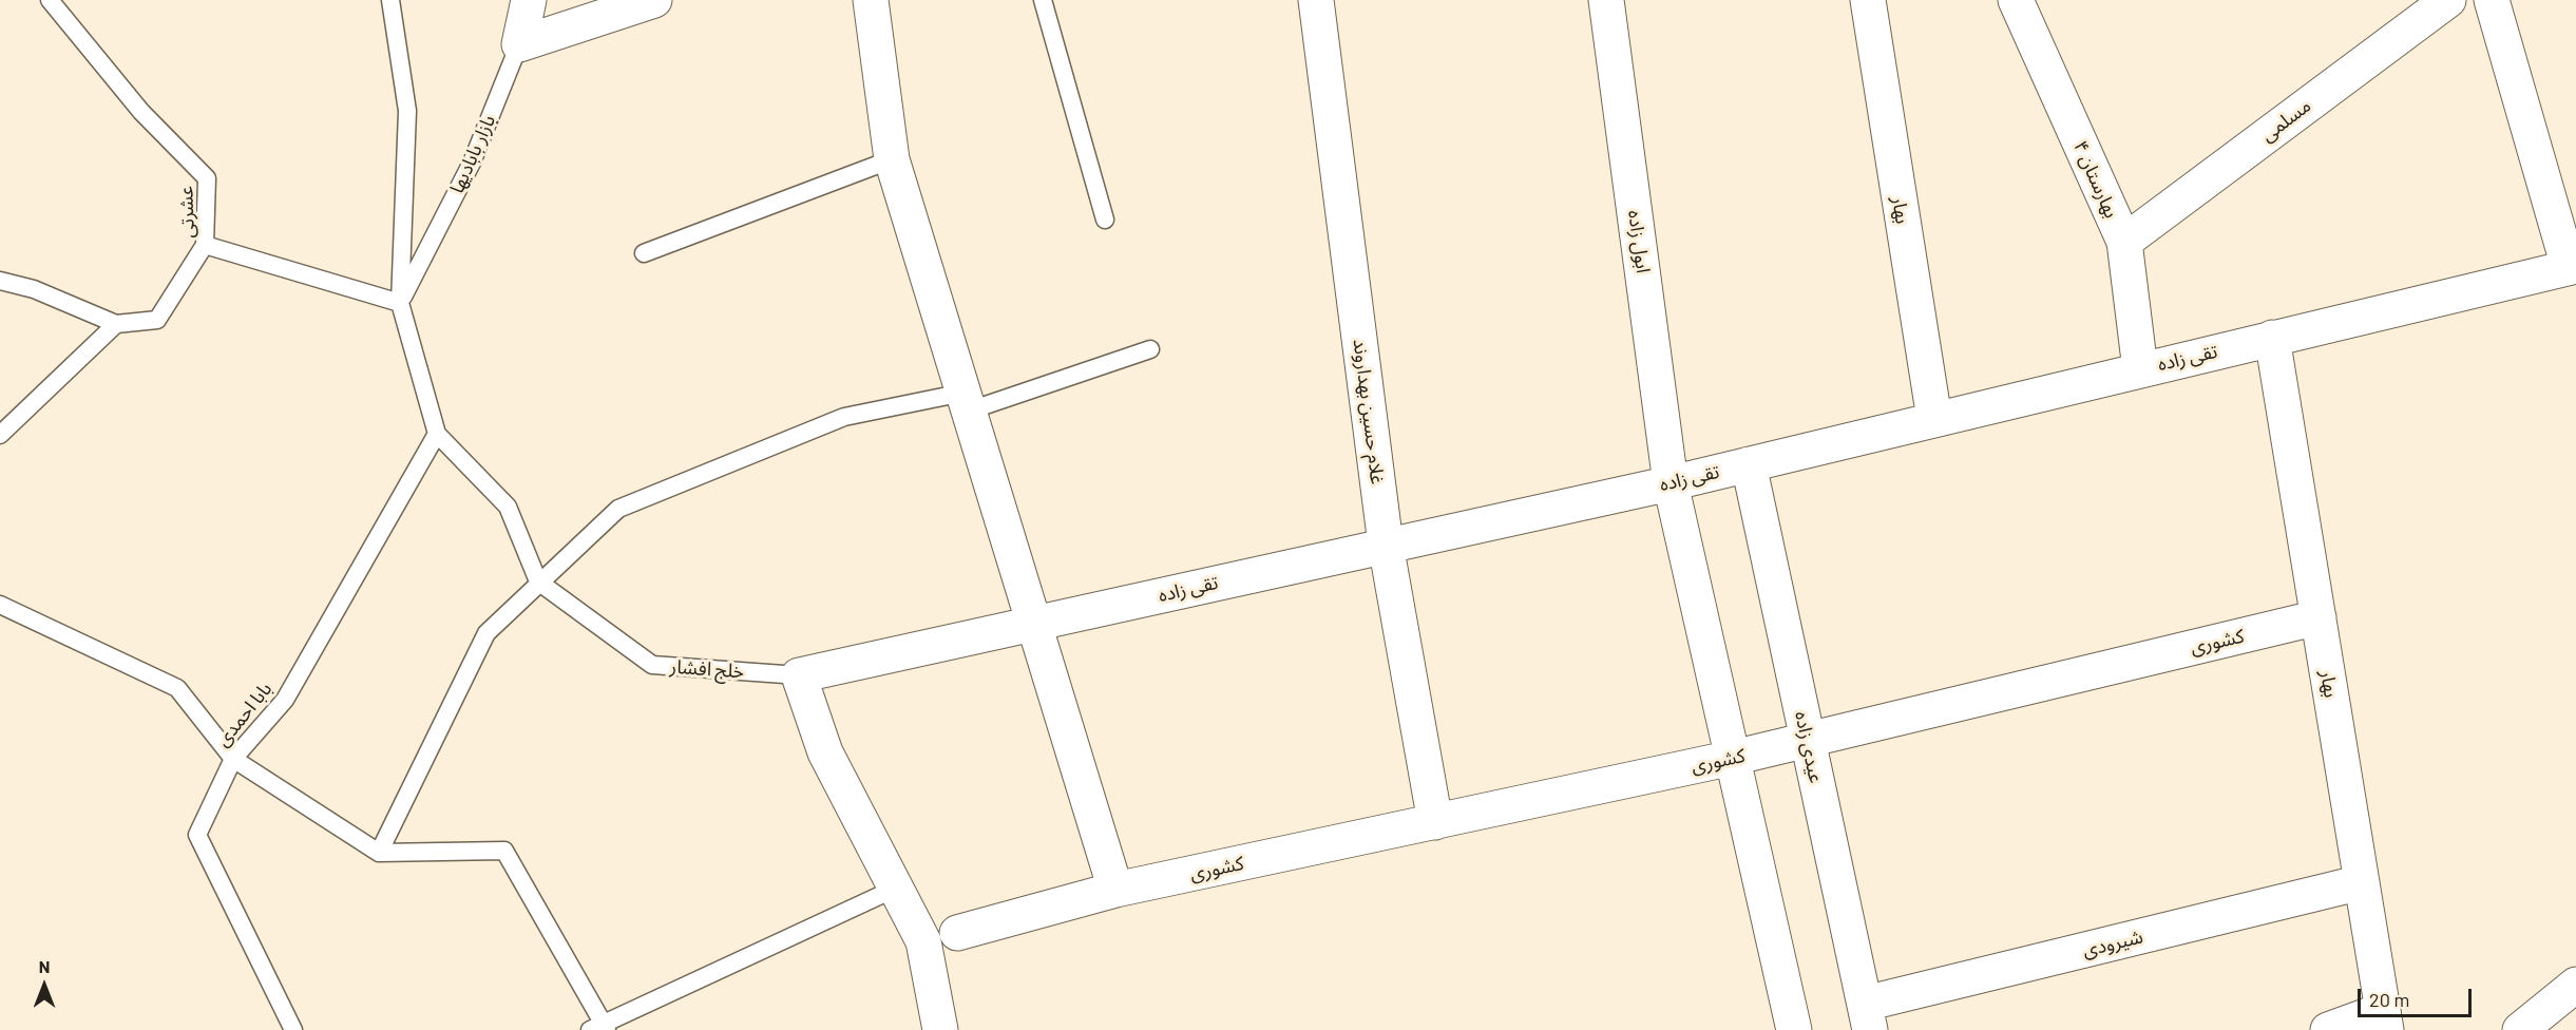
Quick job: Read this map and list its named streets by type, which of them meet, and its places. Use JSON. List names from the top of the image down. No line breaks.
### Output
{"streets":{"street":["مسلمی","بازار بابادیها","بهارستان ۴","بهار","ابول زاده","تقی زاده","غلام حسین بهداروند","کشوری","عیدی زاده","شیرودی"],"lane":["عشرتی","خلج افشار","بابا احمدی"]},"crossings":[["مسلمی","بهارستان ۴"],["بازار بابادیها","عشرتی"],["بهارستان ۴","تقی زاده"],["بهار","تقی زاده"],["بهار","کشوری"],["بهار","شیرودی"],["ابول زاده","تقی زاده"],["تقی زاده","غلام حسین بهداروند"],["تقی زاده","خلج افشار"],["تقی زاده","عیدی زاده"],["غلام حسین بهداروند","کشوری"],["کشوری","عیدی زاده"],["عیدی زاده","شیرودی"]],"scale_bar":"20 m","north":"top"}
